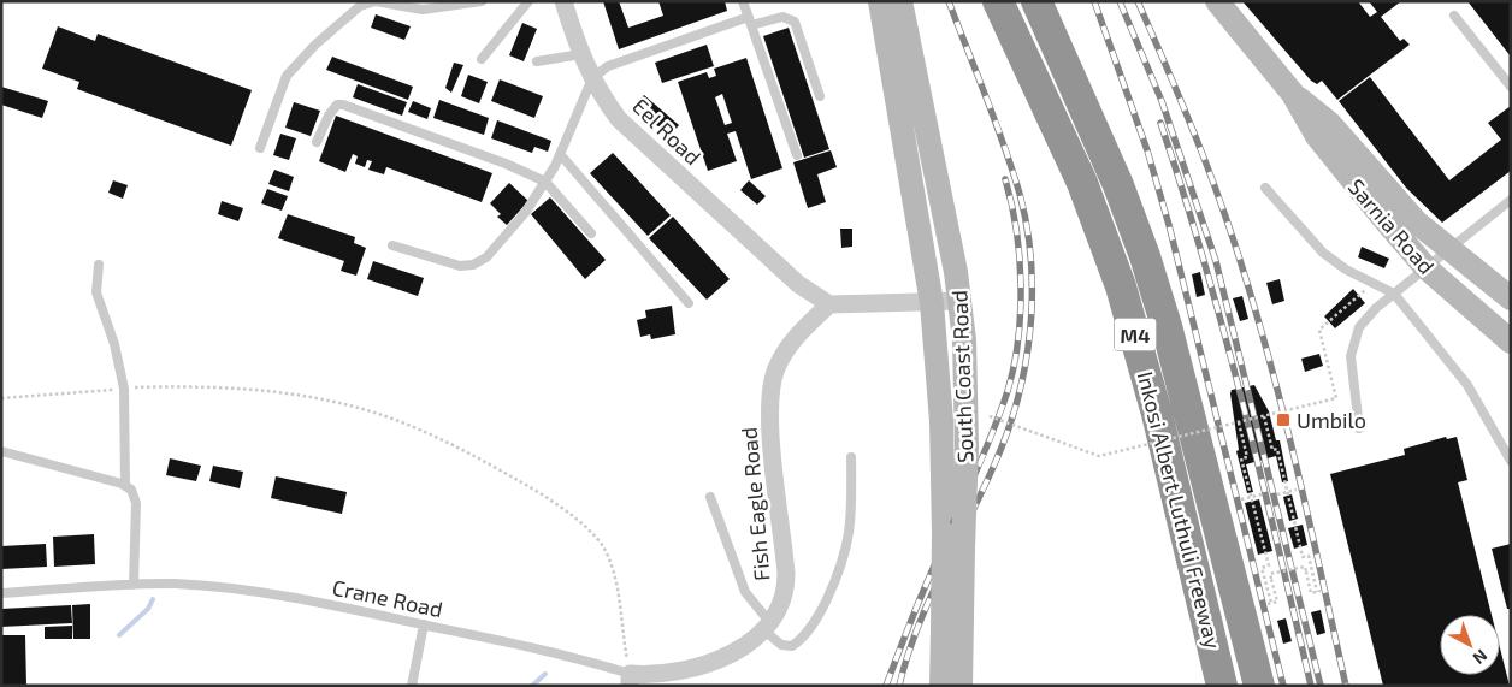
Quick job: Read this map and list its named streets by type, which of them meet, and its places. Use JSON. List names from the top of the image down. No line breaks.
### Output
{"streets":{"highway":["M4","Inkosi Albert Luthuli Freeway"],"street":["Eel Road","Sarnia Road","South Coast Road","Fish Eagle Road"],"lane":["Crane Road"]},"crossings":[["Eel Road","Fish Eagle Road"]],"places":{"transit":["Umbilo"]},"north":"bottom right"}
